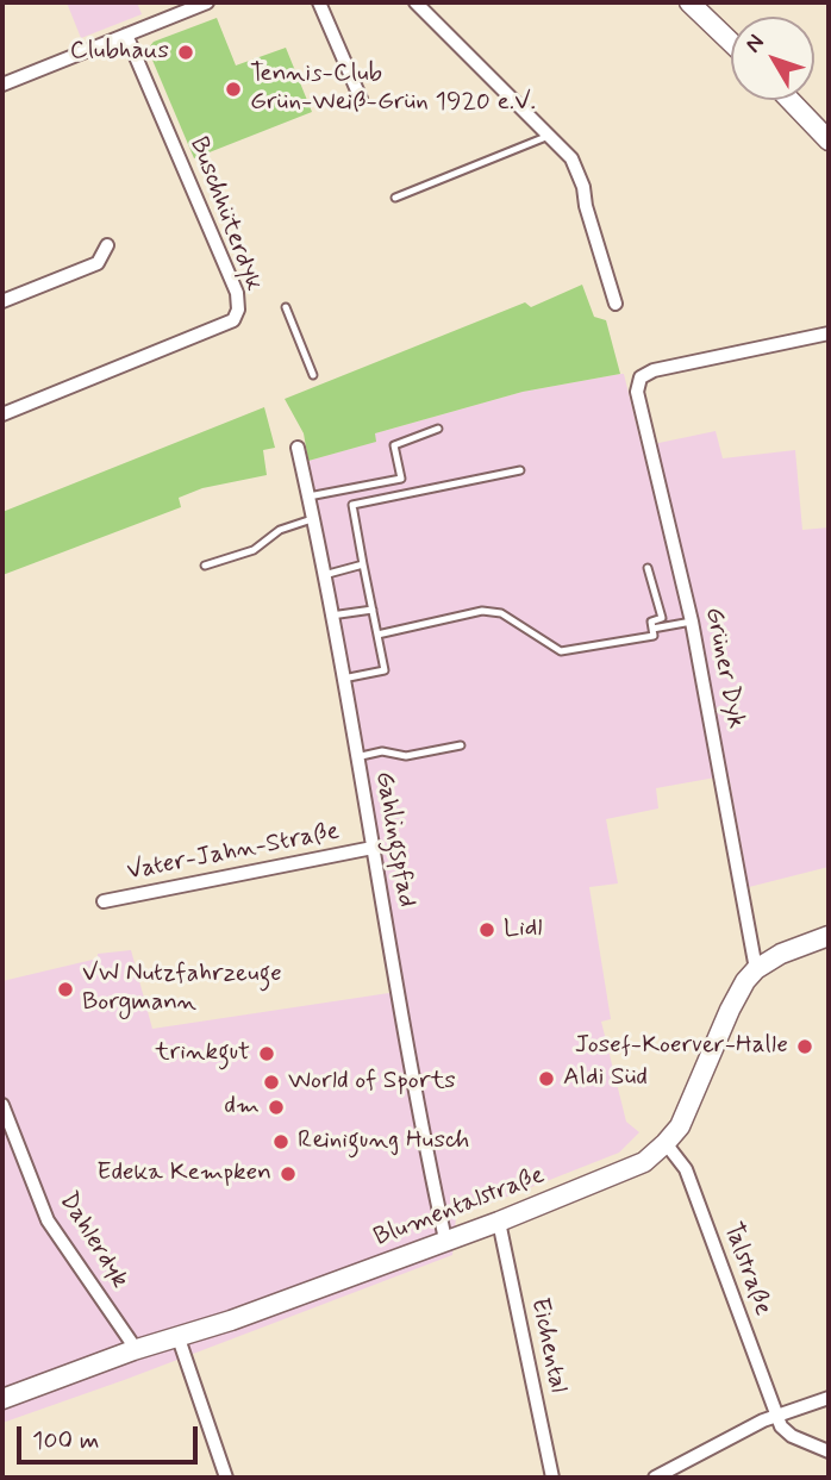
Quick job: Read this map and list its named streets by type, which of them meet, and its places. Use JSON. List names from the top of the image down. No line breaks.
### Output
{"streets":{"main road":["Blumentalstraße"],"street":["Buschhüterdyk","Grüner Dyk","Gahlingspfad","Vater-Jahn-Straße","Dahlerdyk","Talstraße","Eichental"]},"crossings":[["Grüner Dyk","Blumentalstraße"],["Gahlingspfad","Vater-Jahn-Straße"],["Gahlingspfad","Blumentalstraße"],["Blumentalstraße","Dahlerdyk"],["Blumentalstraße","Talstraße"],["Blumentalstraße","Eichental"]],"places":["Clubhaus","Tennis-Club Grün-Weiß-Grün 1920 e.V.","Lidl","VW Nutzfahrzeuge Borgmann","Josef-Koerver-Halle","trinkgut","Aldi Süd","World of Sports","dm","Reinigung Husch","Edeka Kempken"],"scale_bar":"100 m","north":"top left"}
